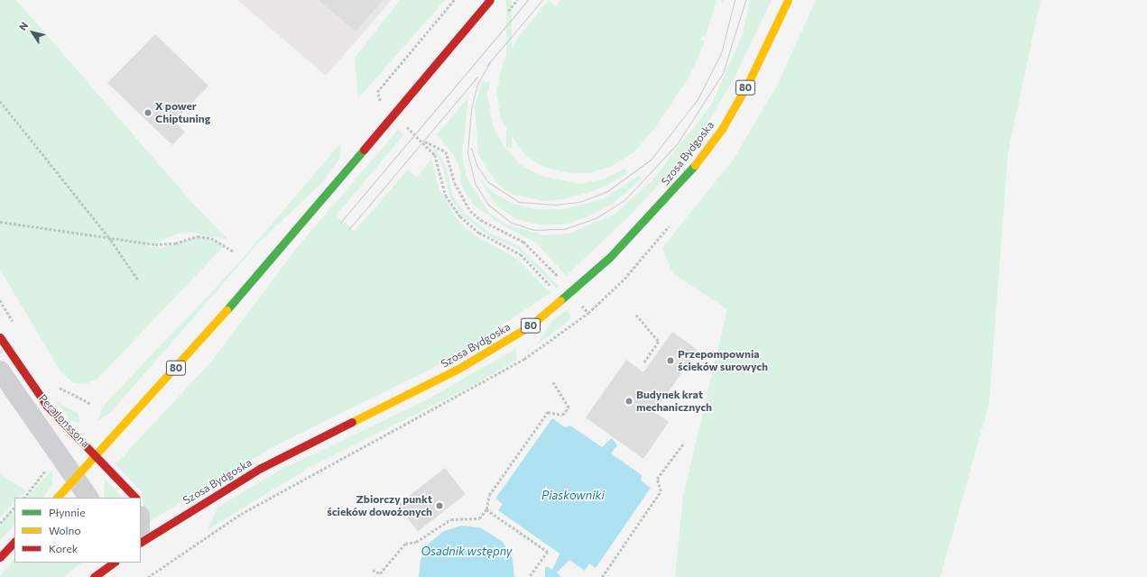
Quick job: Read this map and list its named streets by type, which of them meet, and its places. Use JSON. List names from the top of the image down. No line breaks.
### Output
{"streets":{"main road":["80","Szosa Bydgoska","Pera Jonssona"]},"crossings":[["80","Pera Jonssona"]],"water":["Piaskowniki","Osadnik wstępny"],"places":["X power Chiptuning","Przepompownia ścieków surowych","Budynek krat mechanicznych","Zbiorczy punkt ścieków dowożonych"],"legend":["Płynnie","Wolno","Korek"],"north":"top left"}
